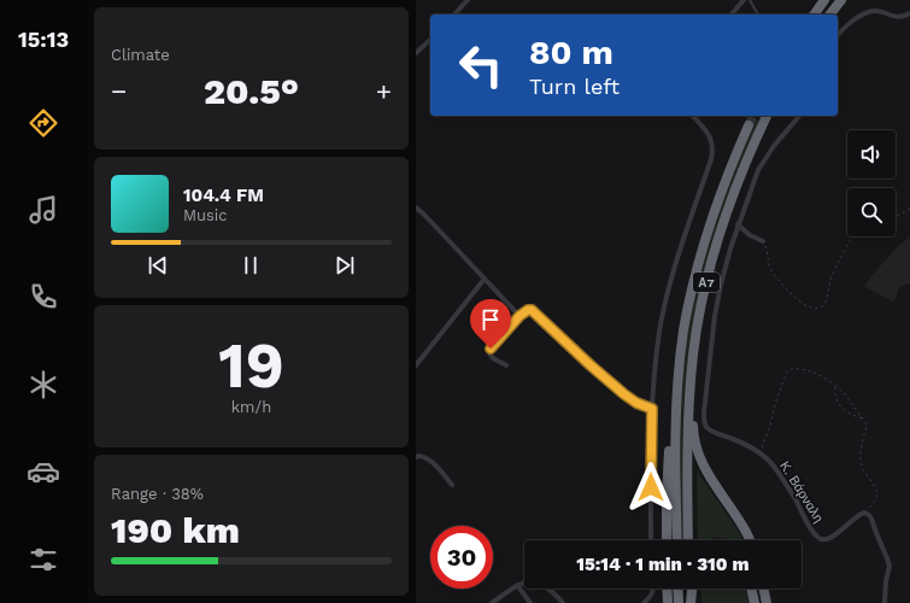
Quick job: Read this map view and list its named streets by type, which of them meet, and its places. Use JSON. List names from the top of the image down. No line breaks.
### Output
{"streets":{"highway":["Α7"],"street":["Κ. Βάρναλη"]},"page":{"tabs":"15:13","tile":["Climate",["19","km/h"],["Range · 38%","190 km"]],"turn":["80 m","Turn left"],"heat":["−","20.5°","+"],"song":["104.4 FM","Music"],"limit":"30","trip":"15:14 · 1 min · 310 m"}}
